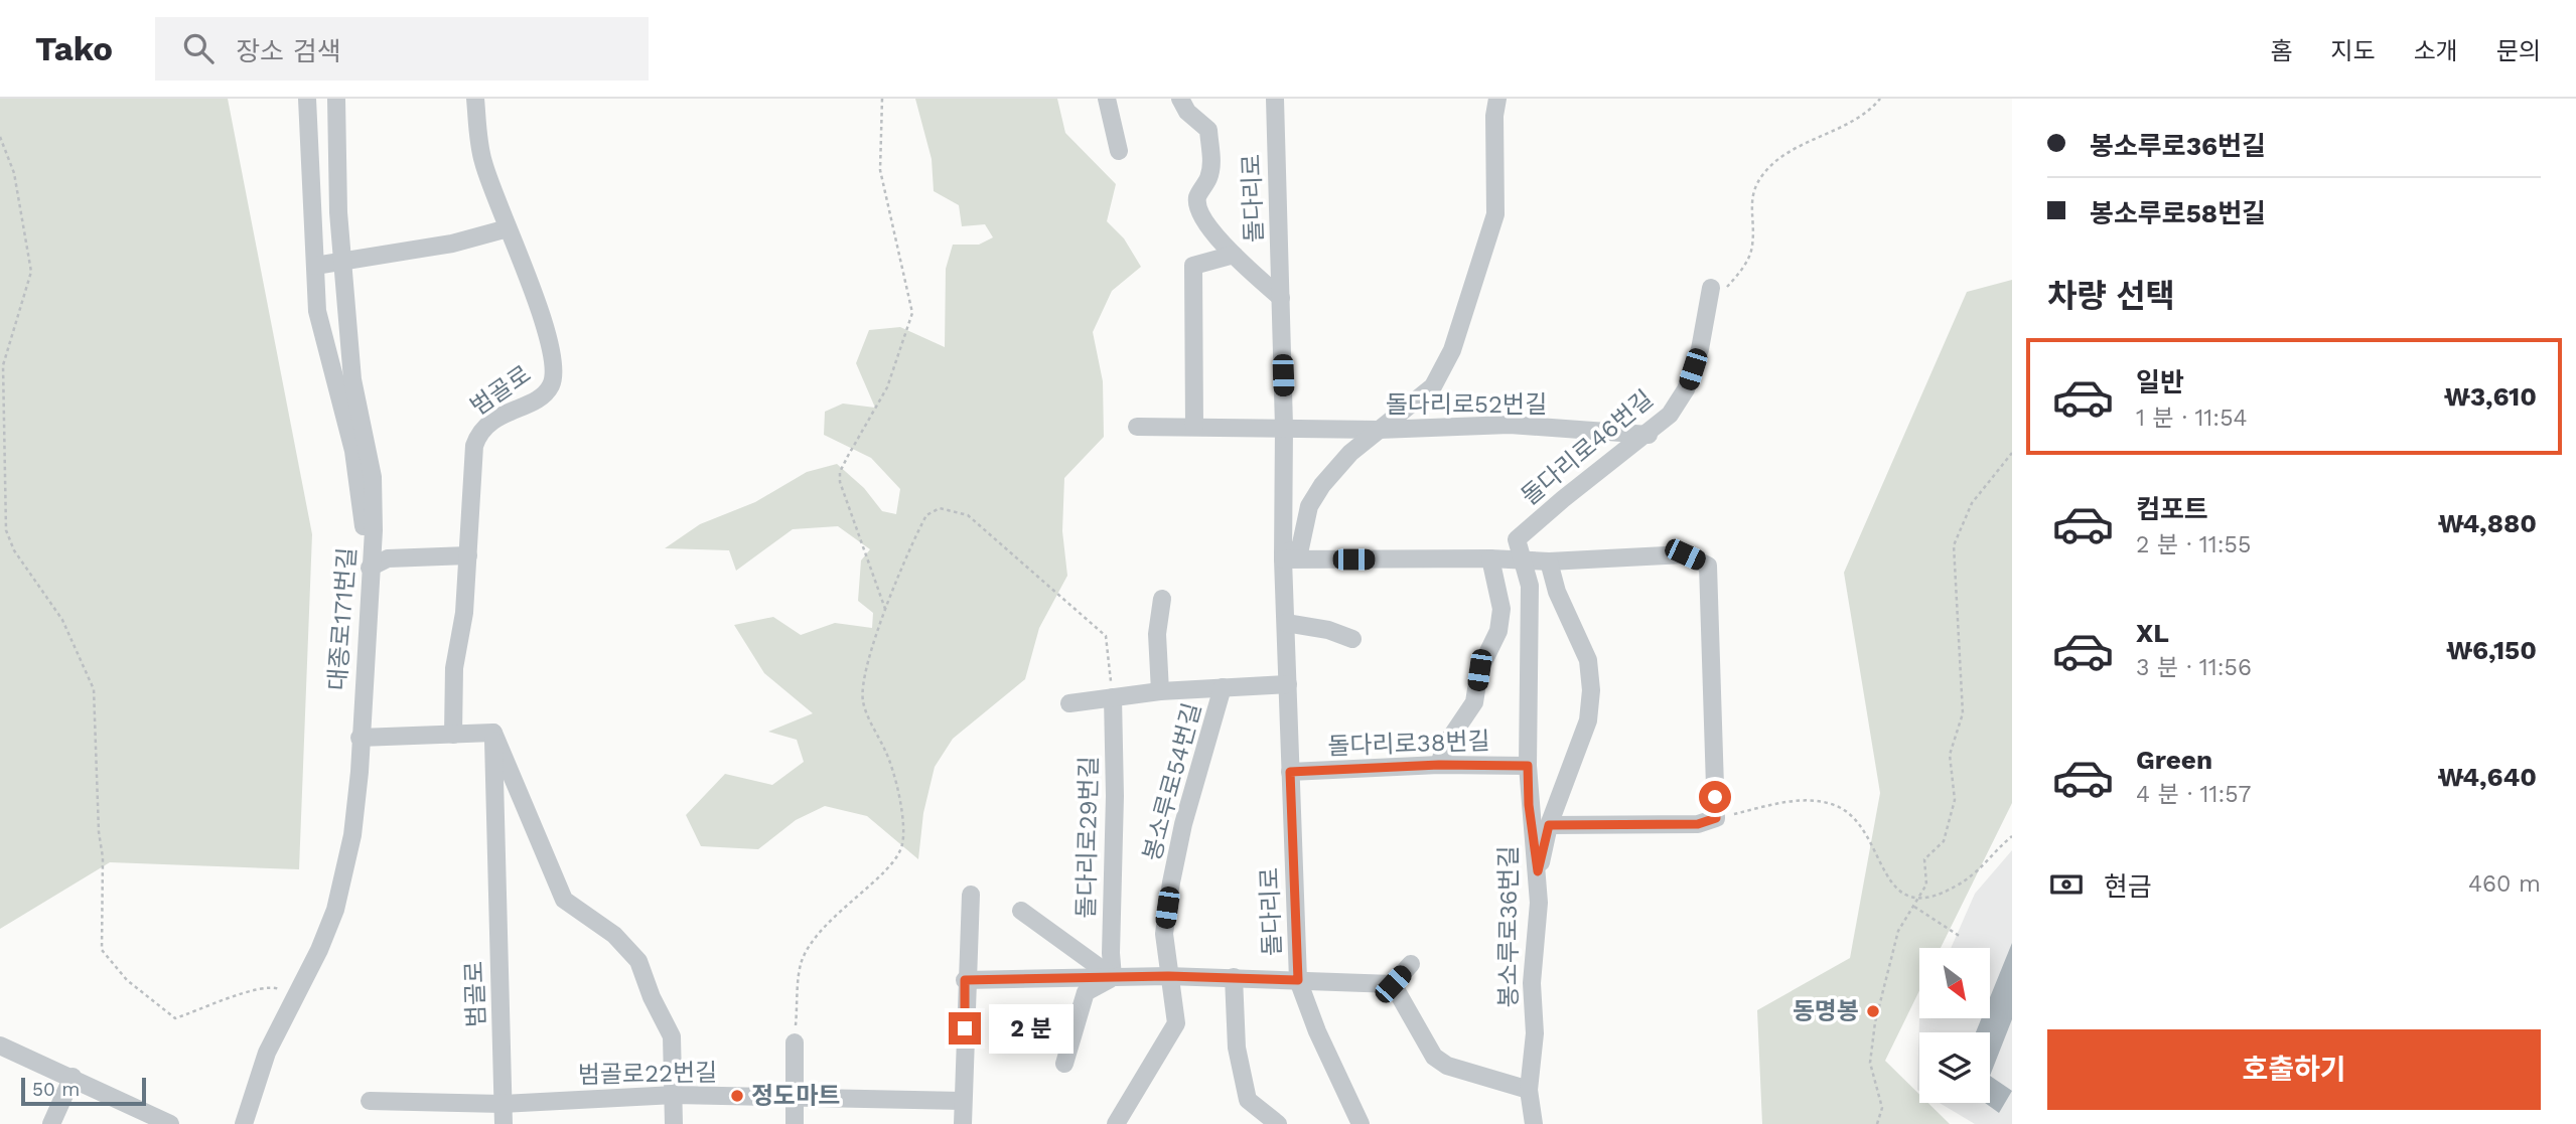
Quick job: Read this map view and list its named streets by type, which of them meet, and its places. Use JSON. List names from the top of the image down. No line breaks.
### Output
{"streets":{"street":["돌다리로","범골로","돌다리로52번길","돌다리로46번길","대종로171번길","돌다리로38번길","봉소루로54번길","돌다리로29번길","봉소루로36번길","범골로22번길"]},"crossings":[["돌다리로","돌다리로52번길"],["돌다리로","돌다리로38번길"],["범골로","범골로22번길"],["돌다리로52번길","돌다리로46번길"],["돌다리로46번길","봉소루로36번길"],["돌다리로38번길","봉소루로36번길"]],"places":["동명봉","정도마트"],"scale_bar":"50 m","north":"bottom right","page":{"header":"Tako","search":"장소 검색","nav":["홈","지도","소개","문의"],"banner":["봉소루로36번길","봉소루로58번길"],"heading":"차량 선택","list":[{"name":"일반","note":"1 분 · 11:54","value":"₩3,610"},{"name":"컴포트","note":"2 분 · 11:55","value":"₩4,880"},{"name":"XL","note":"3 분 · 11:56","value":"₩6,150"},{"name":"Green","note":"4 분 · 11:57","value":"₩4,640"}],"pay":["현금","460 m"],"bubble":"2 분","buttons":"호출하기","scale":"50 m"}}
